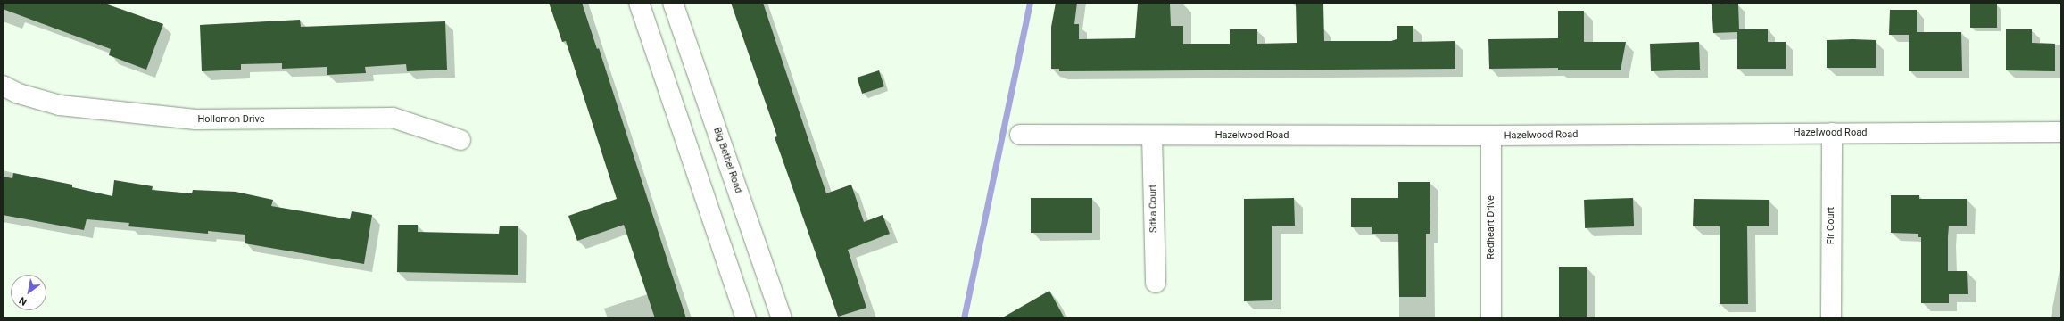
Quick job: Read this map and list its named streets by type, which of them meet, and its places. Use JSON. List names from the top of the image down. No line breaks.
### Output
{"streets":{"street":["Hollomon Drive","Hazelwood Road","Big Bethel Road","Sitka Court","Fir Court","Redheart Drive"]},"crossings":[["Hazelwood Road","Sitka Court"],["Hazelwood Road","Fir Court"],["Hazelwood Road","Redheart Drive"]],"north":"bottom left"}
